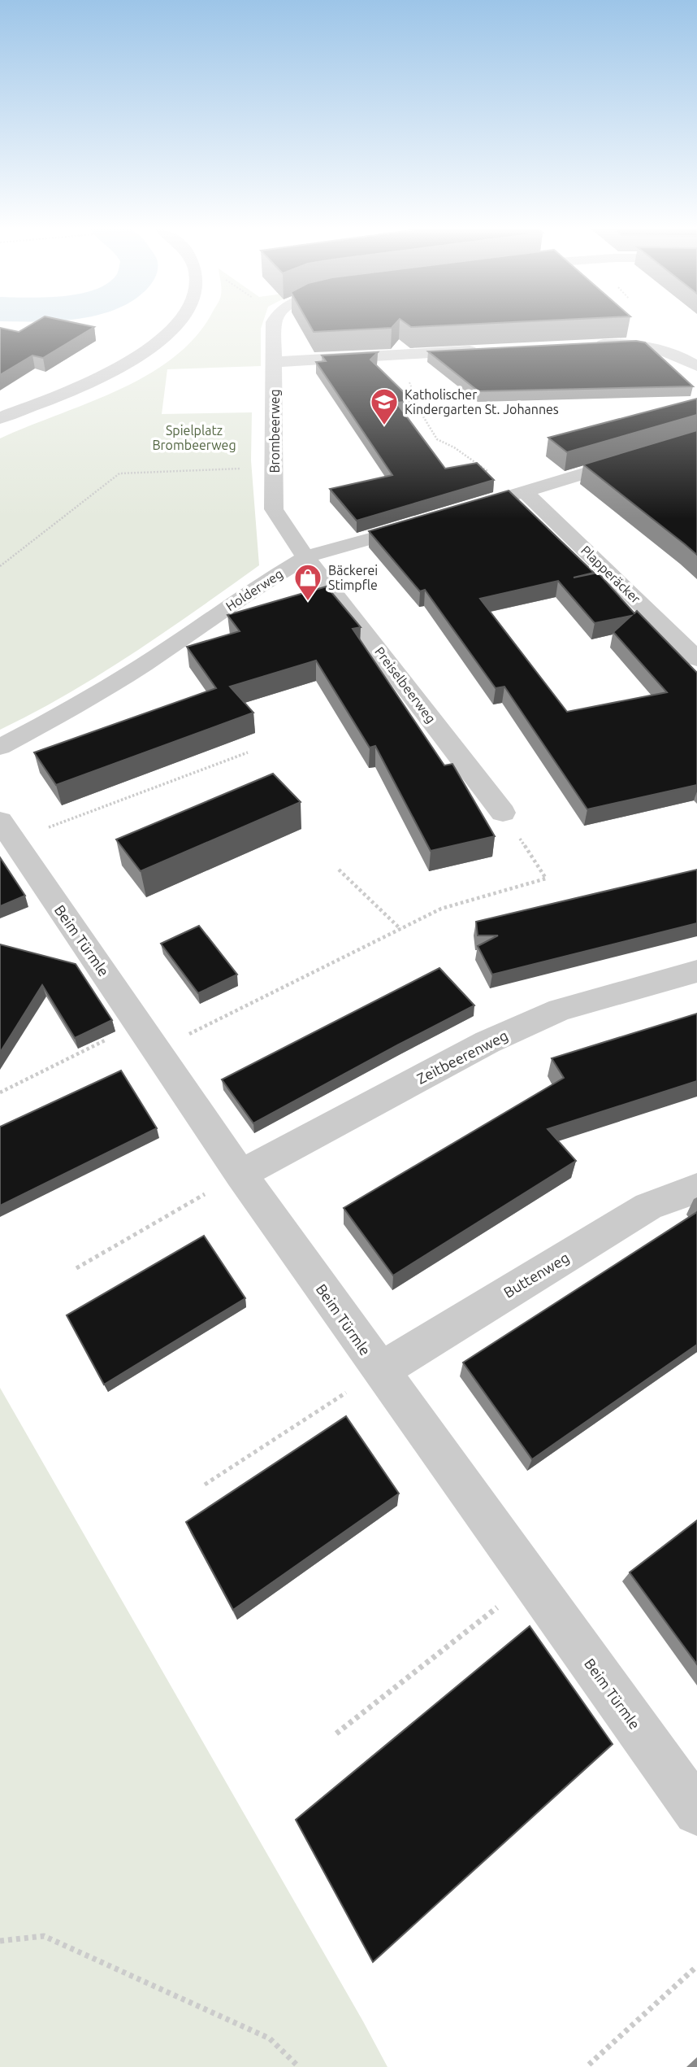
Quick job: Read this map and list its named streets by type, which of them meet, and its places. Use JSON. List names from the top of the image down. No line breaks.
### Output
{"streets":{"street":["Brombeerweg","Plapperäcker","Holderweg","Preiselbeerweg","Beim Türmle","Zeitbeerenweg","Buttenweg"]},"crossings":[["Brombeerweg","Holderweg"],["Brombeerweg","Preiselbeerweg"],["Holderweg","Preiselbeerweg"],["Beim Türmle","Zeitbeerenweg"],["Beim Türmle","Buttenweg"]],"parks":["Spielplatz Brombeerweg"],"places":{"school or university":["Katholischer Kindergarten St. Johannes"],"shop":["Bäckerei Stimpfle"]}}
